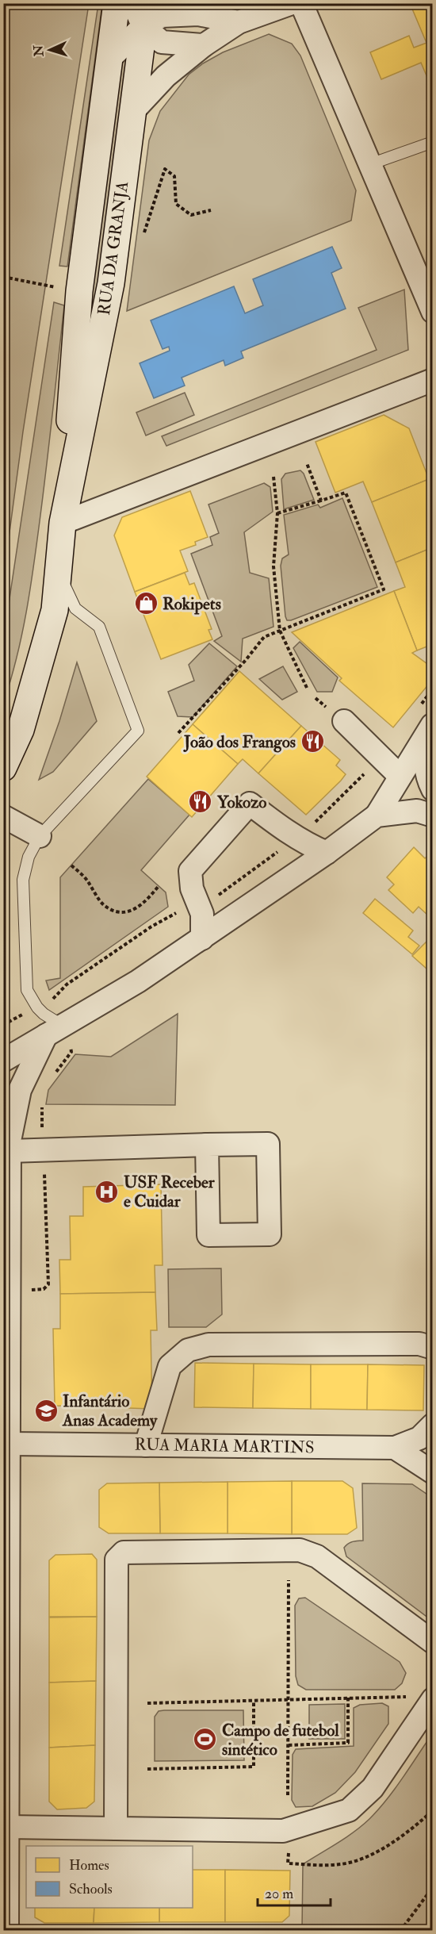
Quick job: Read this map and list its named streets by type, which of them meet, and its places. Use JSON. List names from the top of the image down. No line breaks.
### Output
{"streets":{"main road":["RUA DA GRANJA"],"street":["RUA MARIA MARTINS"]},"places":{"shop":["Rokipets"],"restaurant":["João dos Frangos","Yokozo"],"hospital":["USF Receber e Cuidar"],"school or university":["Infantário Anas Academy"],"sports":["Campo de futebol sintético"]},"legend":["Homes","Schools"],"scale_bar":"20 m","north":"left"}
